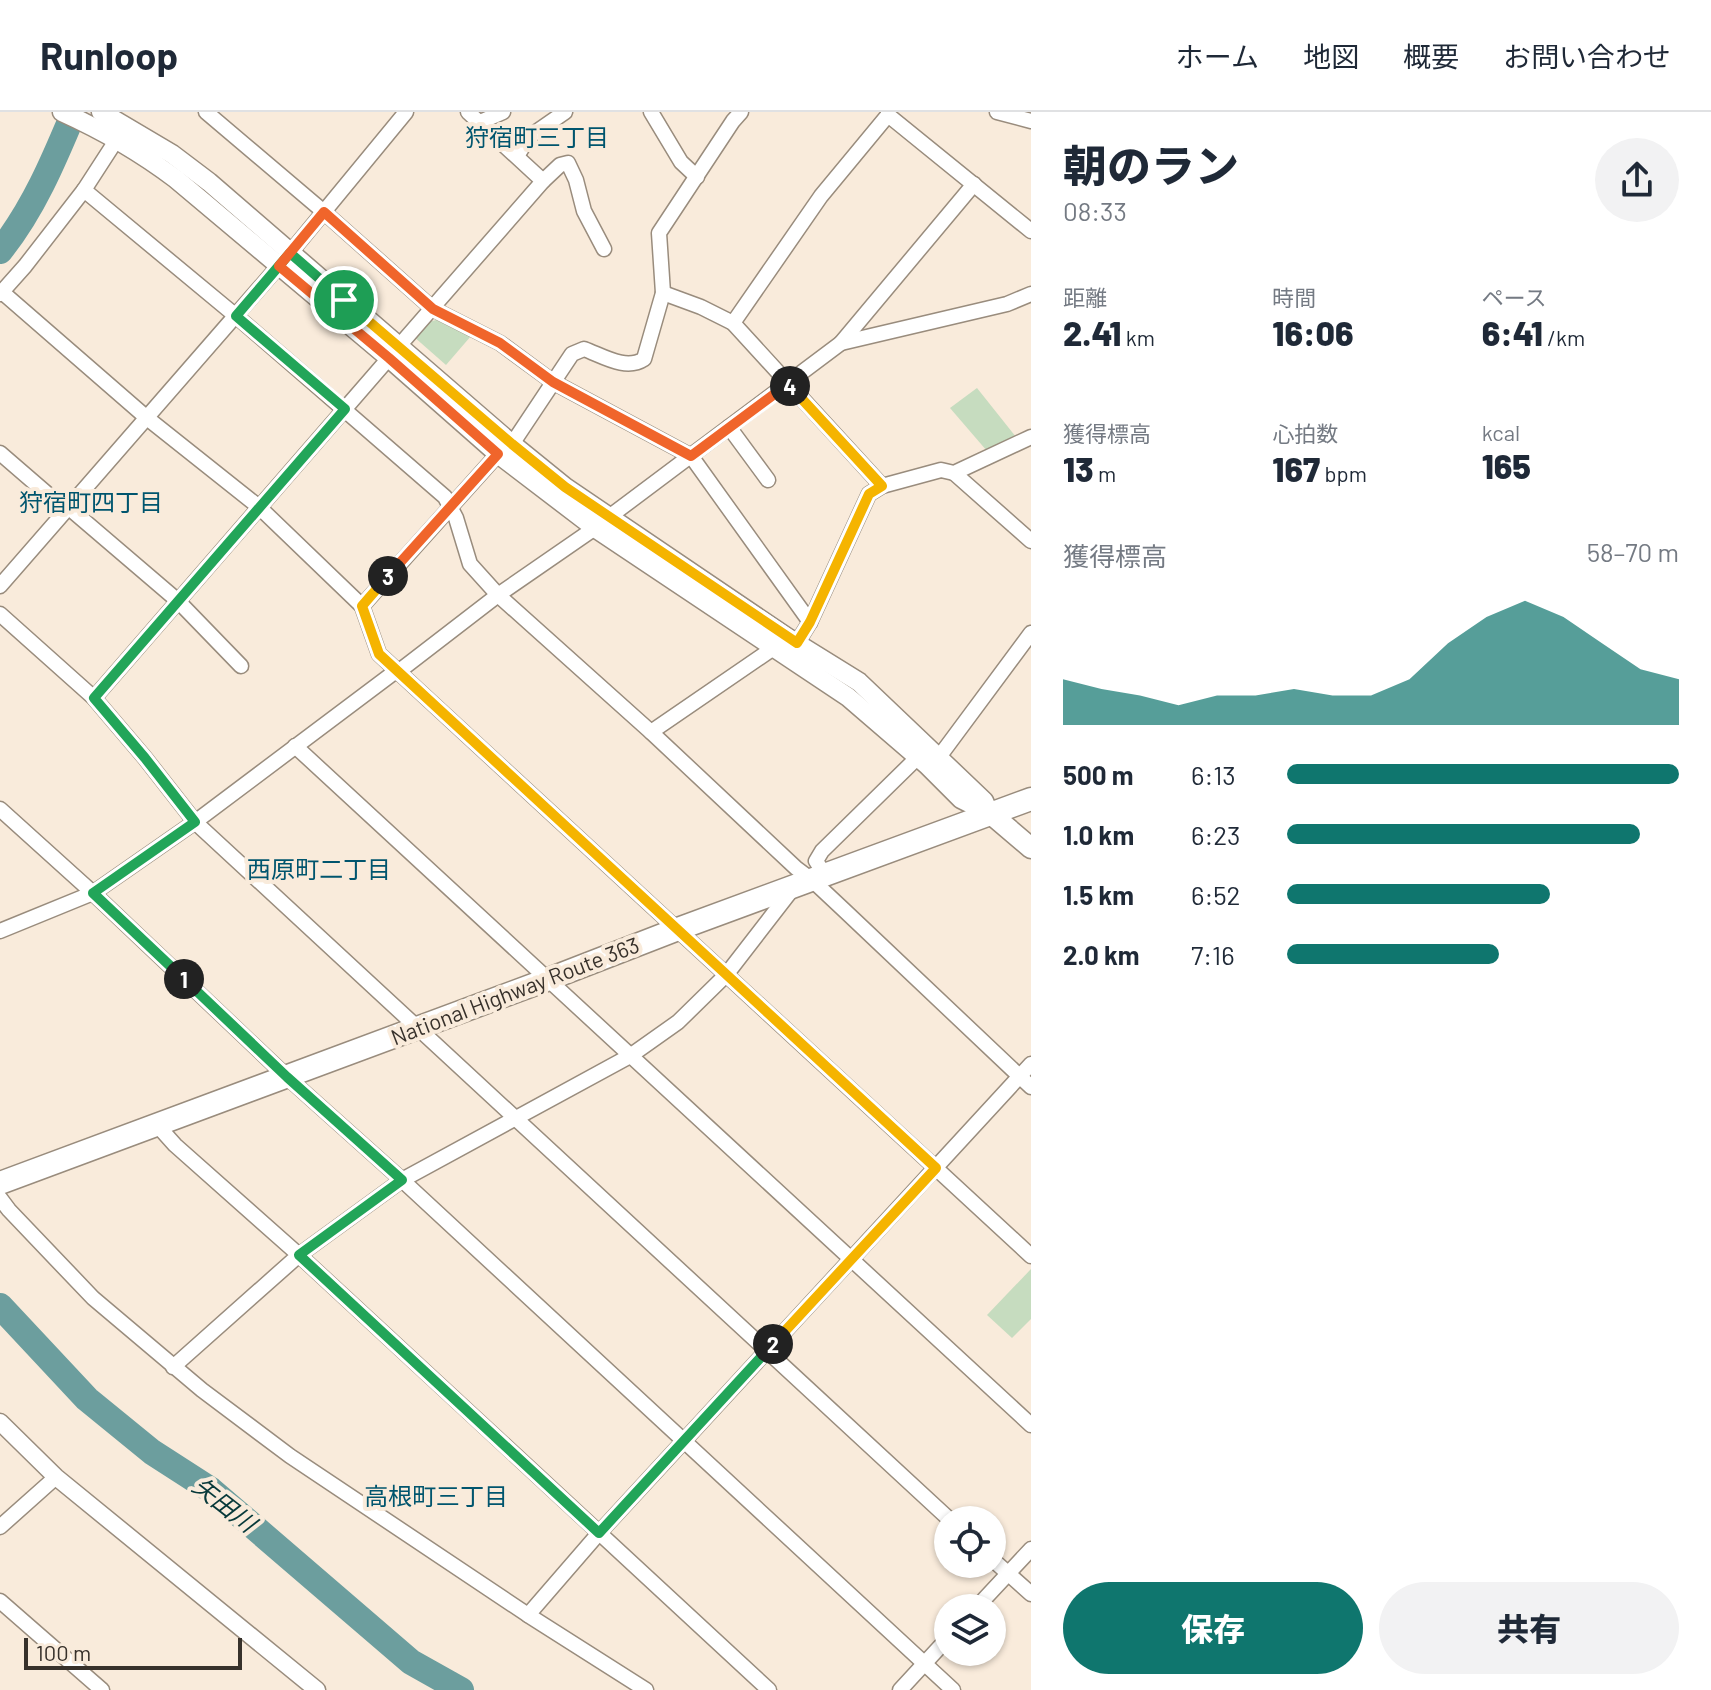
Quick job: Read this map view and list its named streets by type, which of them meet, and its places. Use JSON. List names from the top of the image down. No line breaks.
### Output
{"streets":{"highway":["National Highway Route 363"]},"districts":["狩宿町三丁目","狩宿町四丁目","西原町二丁目","高根町三丁目"],"water":["矢田川"],"scale_bar":"100 m","page":{"header":"Runloop","nav":["ホーム","地図","概要","お問い合わせ"],"heading":["朝のラン","08:33"],"stats":[["距離","2.41 km"],["時間","16:06"],["ペース","6:41 /km"],["獲得標高","13 m"],["心拍数","167 bpm"],["kcal","165"]],"pins":["4","3","1","2"],"chart":["獲得標高","58–70 m"],"list":[{"name":"500 m","note":"6:13"},{"name":"1.0 km","note":"6:23"},{"name":"1.5 km","note":"6:52"},{"name":"2.0 km","note":"7:16"}],"buttons":["保存","共有"],"scale":"100 m"}}
